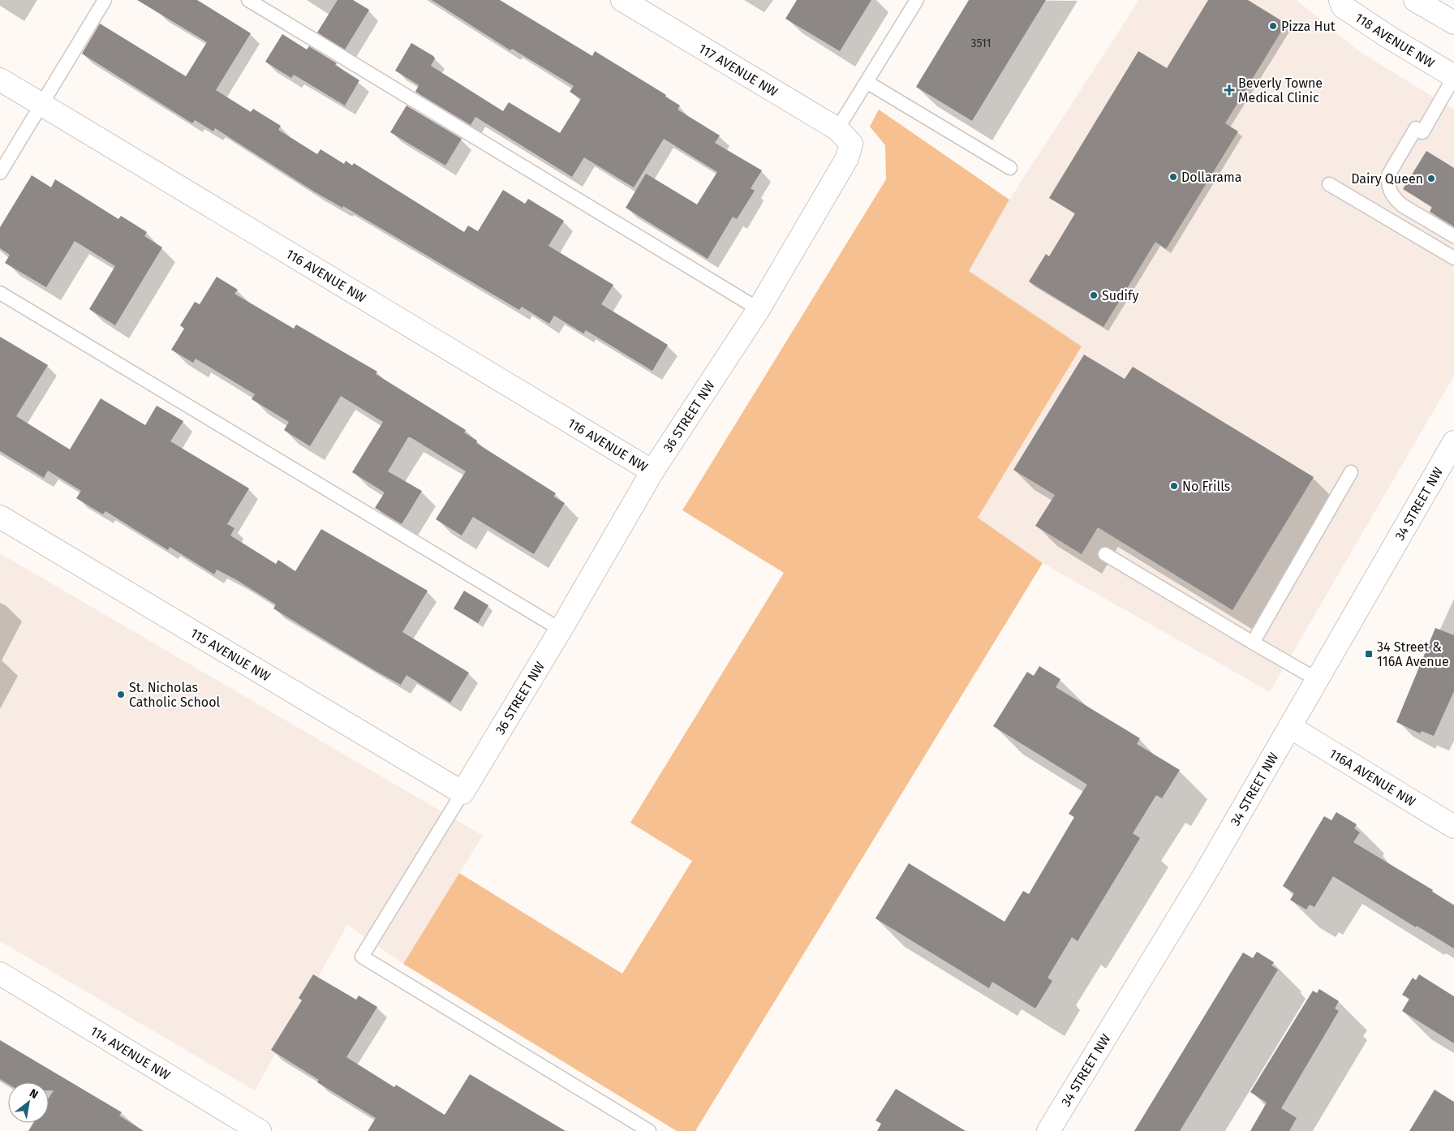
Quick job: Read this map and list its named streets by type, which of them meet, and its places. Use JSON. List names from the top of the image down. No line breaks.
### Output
{"streets":{"street":["118 AVENUE NW","117 AVENUE NW","116 AVENUE NW","36 STREET NW","34 STREET NW","115 AVENUE NW","116A AVENUE NW","114 AVENUE NW"]},"crossings":[["117 AVENUE NW","36 STREET NW"],["116 AVENUE NW","36 STREET NW"],["36 STREET NW","115 AVENUE NW"],["34 STREET NW","116A AVENUE NW"]],"places":{"other":["Pizza Hut","Dollarama","Dairy Queen","Sudify","No Frills","St. Nicholas Catholic School"],"health":["Beverly Towne Medical Clinic"],"transit":["34 Street & 116A Avenue"]},"house_numbers":["3511"],"north":"top right"}
